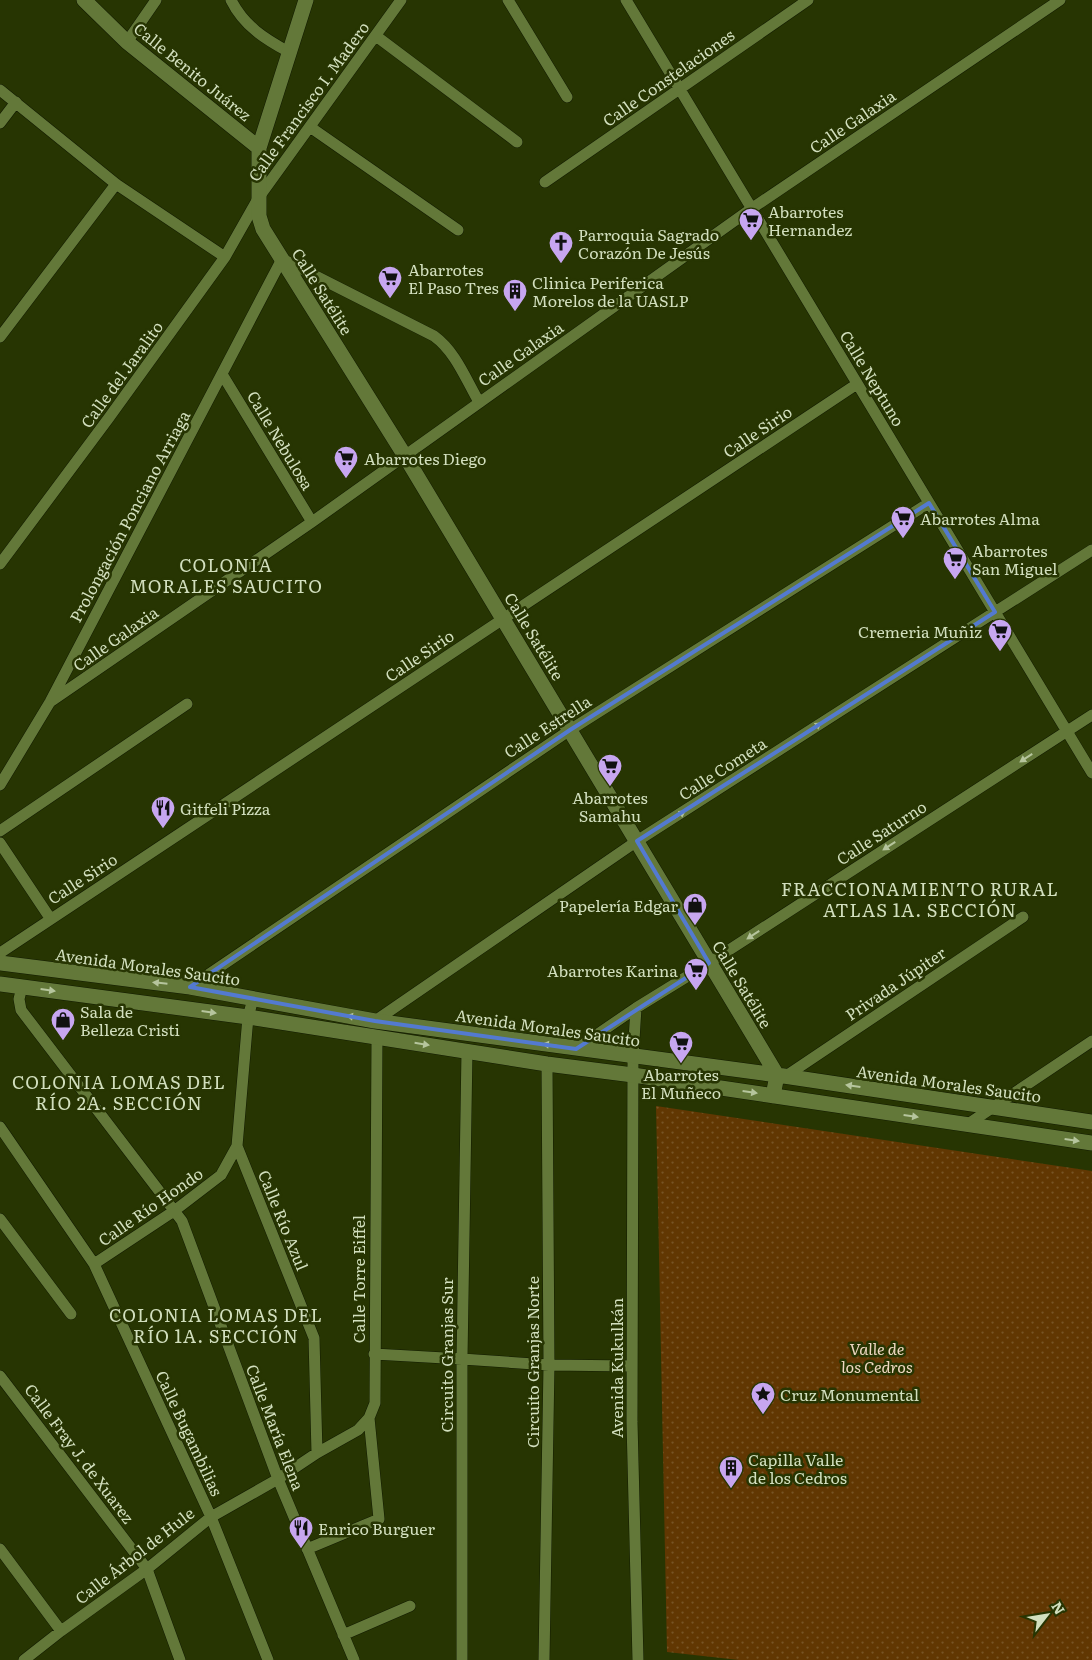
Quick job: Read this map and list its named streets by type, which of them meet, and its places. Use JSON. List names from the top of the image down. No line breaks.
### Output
{"streets":{"main road":["Calle Benito Juárez","Calle Satélite","Avenida Morales Saucito"],"street":["Calle Constelaciones","Calle Francisco I. Madero","Calle Galaxia","Calle del Jaralito","Calle Neptuno","Calle Sirio","Calle Nebulosa","Prolongación Ponciano Arriaga","Calle Estrella","Calle Cometa","Calle Saturno","Privada Júpiter","Calle Río Hondo","Calle Río Azul","Calle Torre Eiffel","Circuito Granjas Sur","Circuito Granjas Norte","Avenida Kukulkán","Calle María Elena","Calle Bugambilias","Calle Fray J. de Xuarez","Calle Árbol de Hule"]},"crossings":[["Calle Benito Juárez","Calle Satélite"],["Calle Constelaciones","Calle Neptuno"],["Calle Francisco I. Madero","Calle Satélite"],["Calle Francisco I. Madero","Calle del Jaralito"],["Calle Galaxia","Calle Satélite"],["Calle Galaxia","Calle Neptuno"],["Calle Galaxia","Calle Nebulosa"],["Calle Galaxia","Prolongación Ponciano Arriaga"],["Calle Satélite","Calle del Jaralito"],["Calle Satélite","Calle Sirio"],["Calle Satélite","Prolongación Ponciano Arriaga"],["Calle Satélite","Calle Estrella"],["Calle Satélite","Calle Cometa"],["Calle Satélite","Calle Saturno"],["Calle Satélite","Avenida Morales Saucito"],["Calle Satélite","Privada Júpiter"],["Calle Neptuno","Calle Sirio"],["Calle Neptuno","Calle Estrella"],["Calle Neptuno","Calle Cometa"],["Calle Neptuno","Calle Saturno"],["Calle Nebulosa","Prolongación Ponciano Arriaga"],["Calle Estrella","Avenida Morales Saucito"],["Calle Cometa","Avenida Morales Saucito"],["Calle Saturno","Avenida Morales Saucito"],["Avenida Morales Saucito","Privada Júpiter"],["Avenida Morales Saucito","Calle Río Azul"],["Calle Río Hondo","Calle Río Azul"],["Calle Río Hondo","Calle María Elena"],["Calle Río Hondo","Calle Bugambilias"],["Calle Río Azul","Calle Árbol de Hule"],["Calle Torre Eiffel","Calle María Elena"],["Calle Torre Eiffel","Calle Árbol de Hule"],["Calle María Elena","Calle Árbol de Hule"],["Calle Bugambilias","Calle Árbol de Hule"],["Calle Fray J. de Xuarez","Calle Árbol de Hule"]],"one_way":["Calle Cometa","Calle Saturno"],"districts":["COLONIA MORALES SAUCITO","FRACCIONAMIENTO RURAL ATLAS 1A. SECCIÓN","COLONIA LOMAS DEL RÍO 2A. SECCIÓN","COLONIA LOMAS DEL RÍO 1A. SECCIÓN"],"parks":["Valle de los Cedros"],"places":{"supermarket":["Abarrotes Hernandez","Abarrotes El Paso Tres","Abarrotes Diego","Abarrotes Alma","Abarrotes San Miguel","Cremeria Muñiz","Abarrotes Samahu","Abarrotes Karina","Abarrotes El Muñeco"],"church":["Parroquia Sagrado Corazón De Jesús"],"building":["Clinica Periferica Morelos de la UASLP","Capilla Valle de los Cedros"],"restaurant":["Gitfeli Pizza","Enrico Burguer"],"shop":["Papelería Edgar","Sala de Belleza Cristi"],"place":["Cruz Monumental"]},"north":"top right"}
